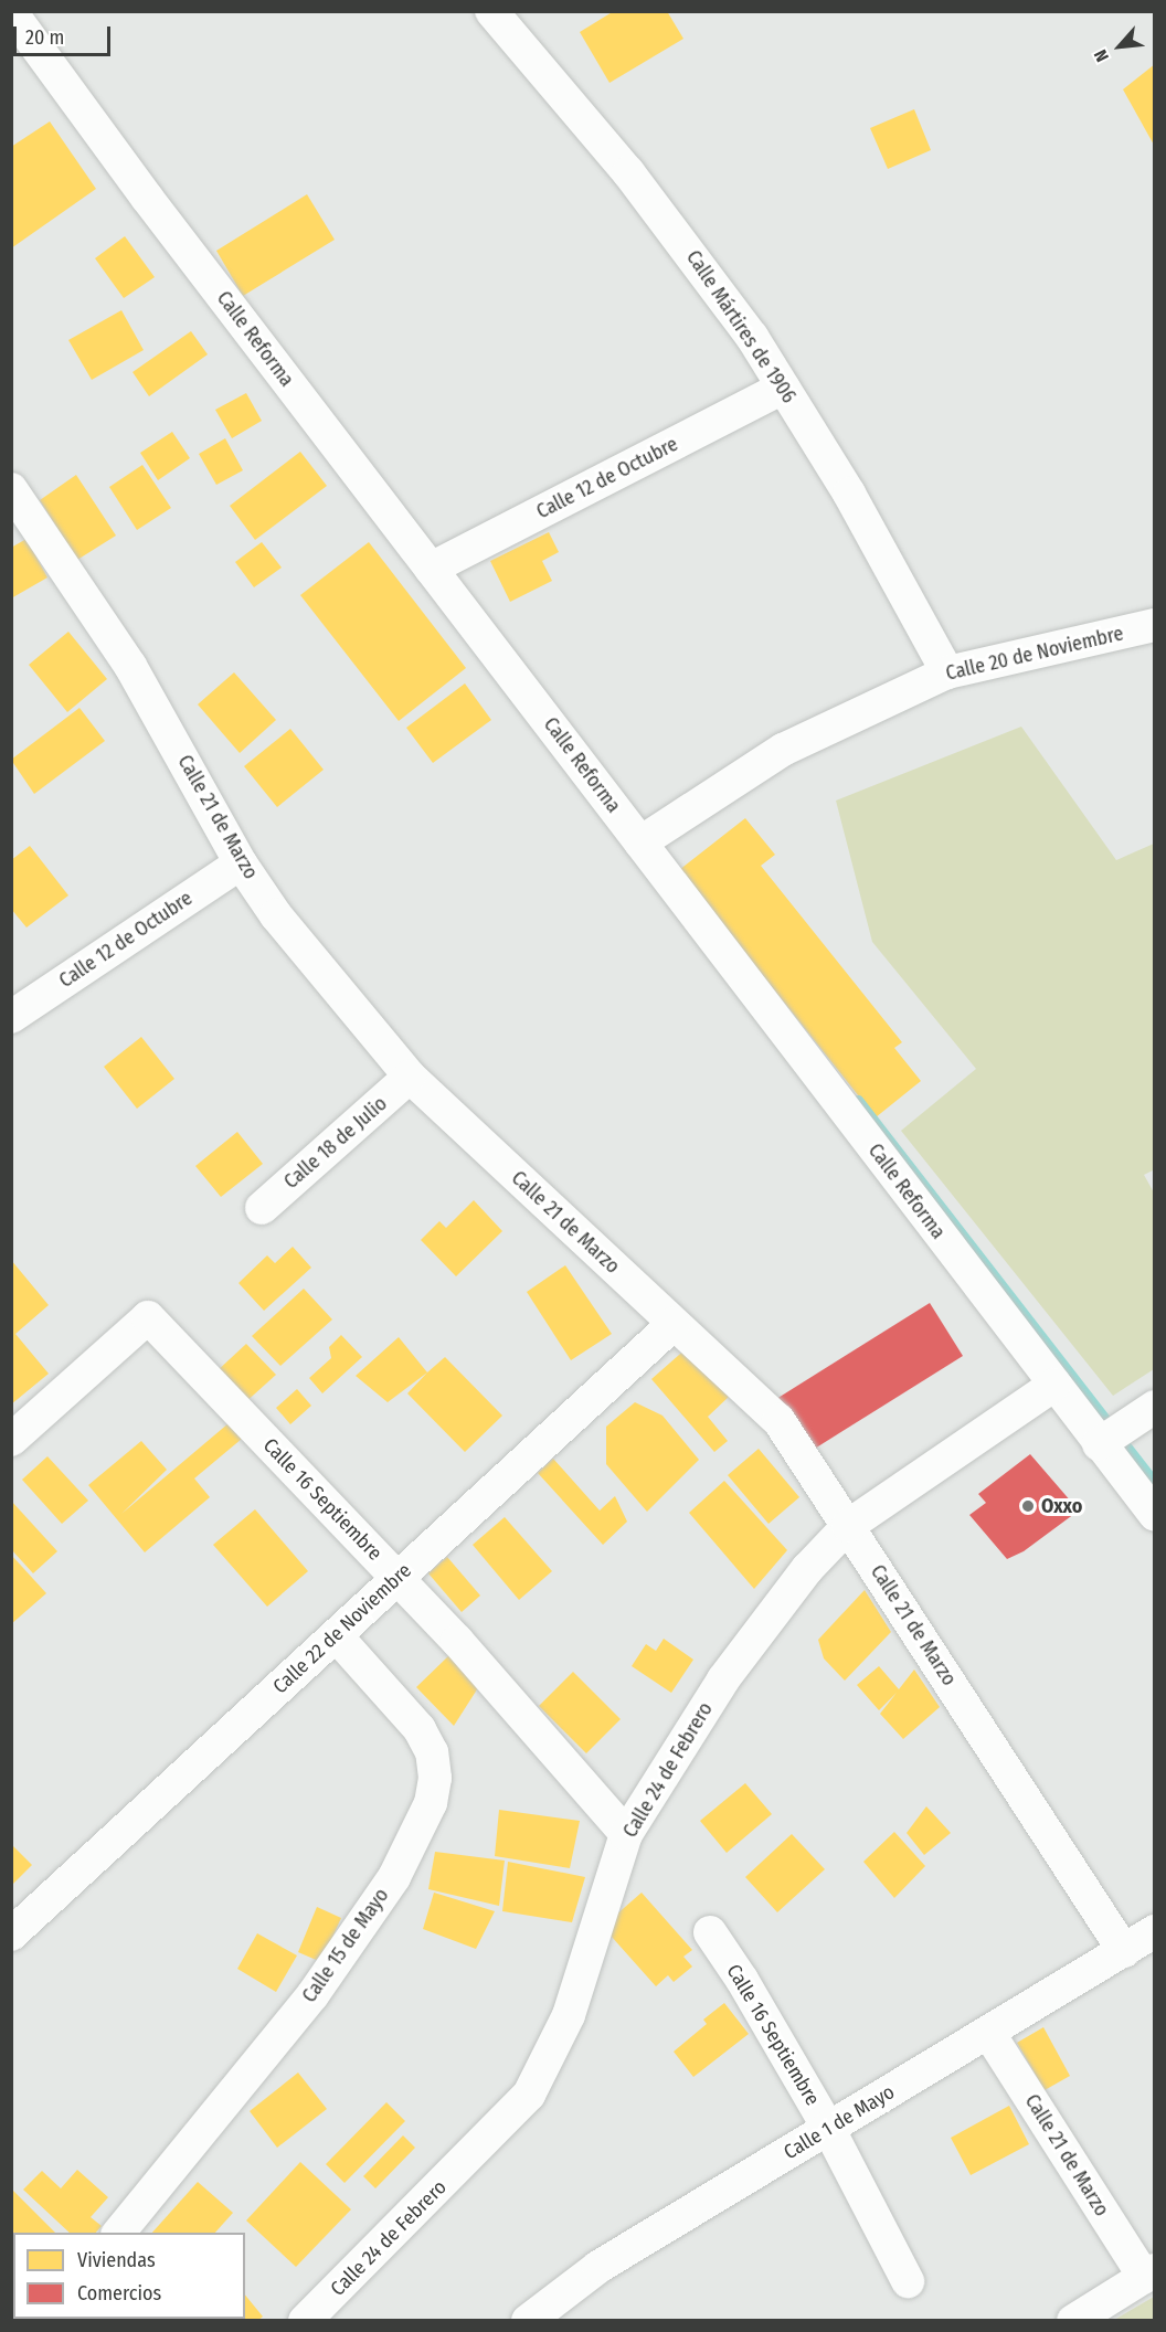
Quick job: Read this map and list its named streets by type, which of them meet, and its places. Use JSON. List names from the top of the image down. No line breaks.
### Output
{"streets":{"street":["Calle Mártires de 1906","Calle Reforma","Calle 12 de Octubre","Calle 20 de Noviembre","Calle 21 de Marzo","Calle 18 de Julio","Calle 16 Septiembre","Calle 22 de Noviembre","Calle 24 de Febrero","Calle 15 de Mayo","Calle 1 de Mayo"]},"crossings":[["Calle Mártires de 1906","Calle 12 de Octubre"],["Calle Mártires de 1906","Calle 20 de Noviembre"],["Calle Reforma","Calle 12 de Octubre"],["Calle Reforma","Calle 20 de Noviembre"],["Calle Reforma","Calle 24 de Febrero"],["Calle 12 de Octubre","Calle 21 de Marzo"],["Calle 21 de Marzo","Calle 18 de Julio"],["Calle 21 de Marzo","Calle 22 de Noviembre"],["Calle 21 de Marzo","Calle 24 de Febrero"],["Calle 21 de Marzo","Calle 1 de Mayo"],["Calle 16 Septiembre","Calle 22 de Noviembre"],["Calle 16 Septiembre","Calle 24 de Febrero"],["Calle 16 Septiembre","Calle 1 de Mayo"],["Calle 22 de Noviembre","Calle 15 de Mayo"]],"places":["Oxxo"],"legend":["Viviendas","Comercios"],"scale_bar":"20 m","north":"bottom left"}
